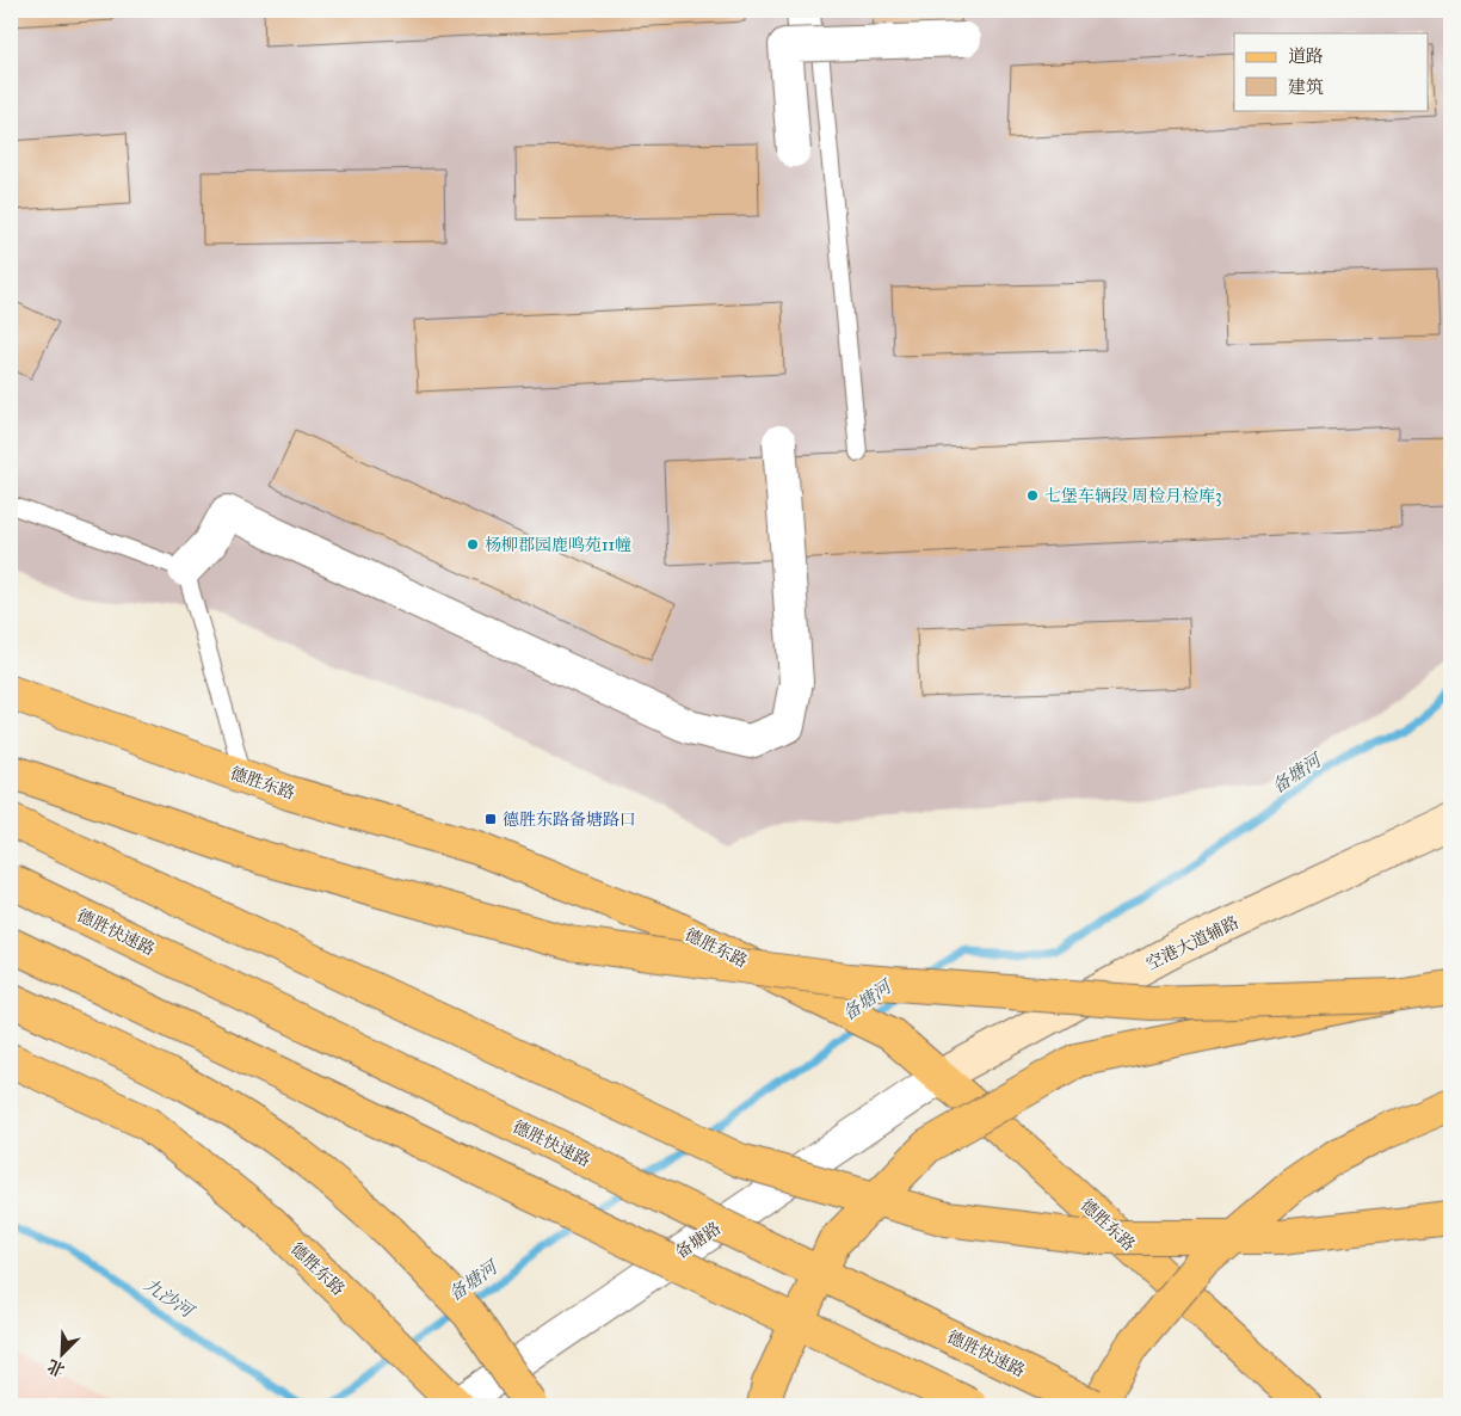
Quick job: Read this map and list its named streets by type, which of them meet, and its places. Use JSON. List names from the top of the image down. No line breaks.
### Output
{"streets":{"main road":["德胜东路","德胜快速路","空港大道辅路"],"street":["备塘路"]},"crossings":[["德胜东路","空港大道辅路"],["德胜东路","备塘路"],["空港大道辅路","备塘路"]],"water":["备塘河","九沙河"],"places":{"other":["七堡车辆段 周检月检库3","杨柳郡园鹿鸣苑11幢"],"transit":["德胜东路备塘路口"]},"legend":["道路","建筑"],"north":"bottom left"}
